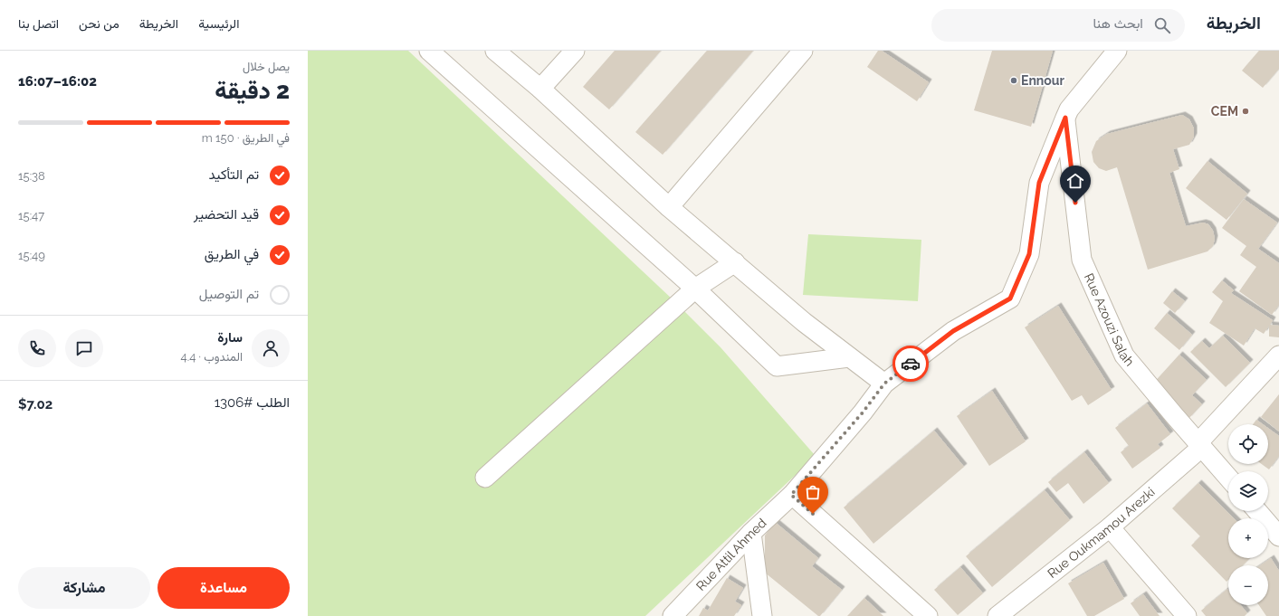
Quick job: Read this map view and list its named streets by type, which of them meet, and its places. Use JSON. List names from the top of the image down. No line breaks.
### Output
{"streets":{"street":["Rue Azouzi Salah","Rue Oukmamou Arezki","Rue Attil Ahmed"]},"crossings":[["Rue Azouzi Salah","Rue Oukmamou Arezki"],["Rue Azouzi Salah","Rue Attil Ahmed"]],"places":["Ennour","CEM"],"page":{"header":"الخريطة","search":"ابحث هنا","nav":["الرئيسية","الخريطة","من نحن","اتصل بنا"],"heading":["2 دقيقة","يصل خلال","16:02–16:07"],"panel":["سارة","المندوب · 4.4","الطلب #1306","$7.02"],"bar":"في الطريق · 150 m","list":[["تم التأكيد","15:38"],["قيد التحضير","15:47"],["في الطريق","15:49"],"تم التوصيل"],"map_buttons":["+","−"],"buttons":["مساعدة","مشاركة"]}}
